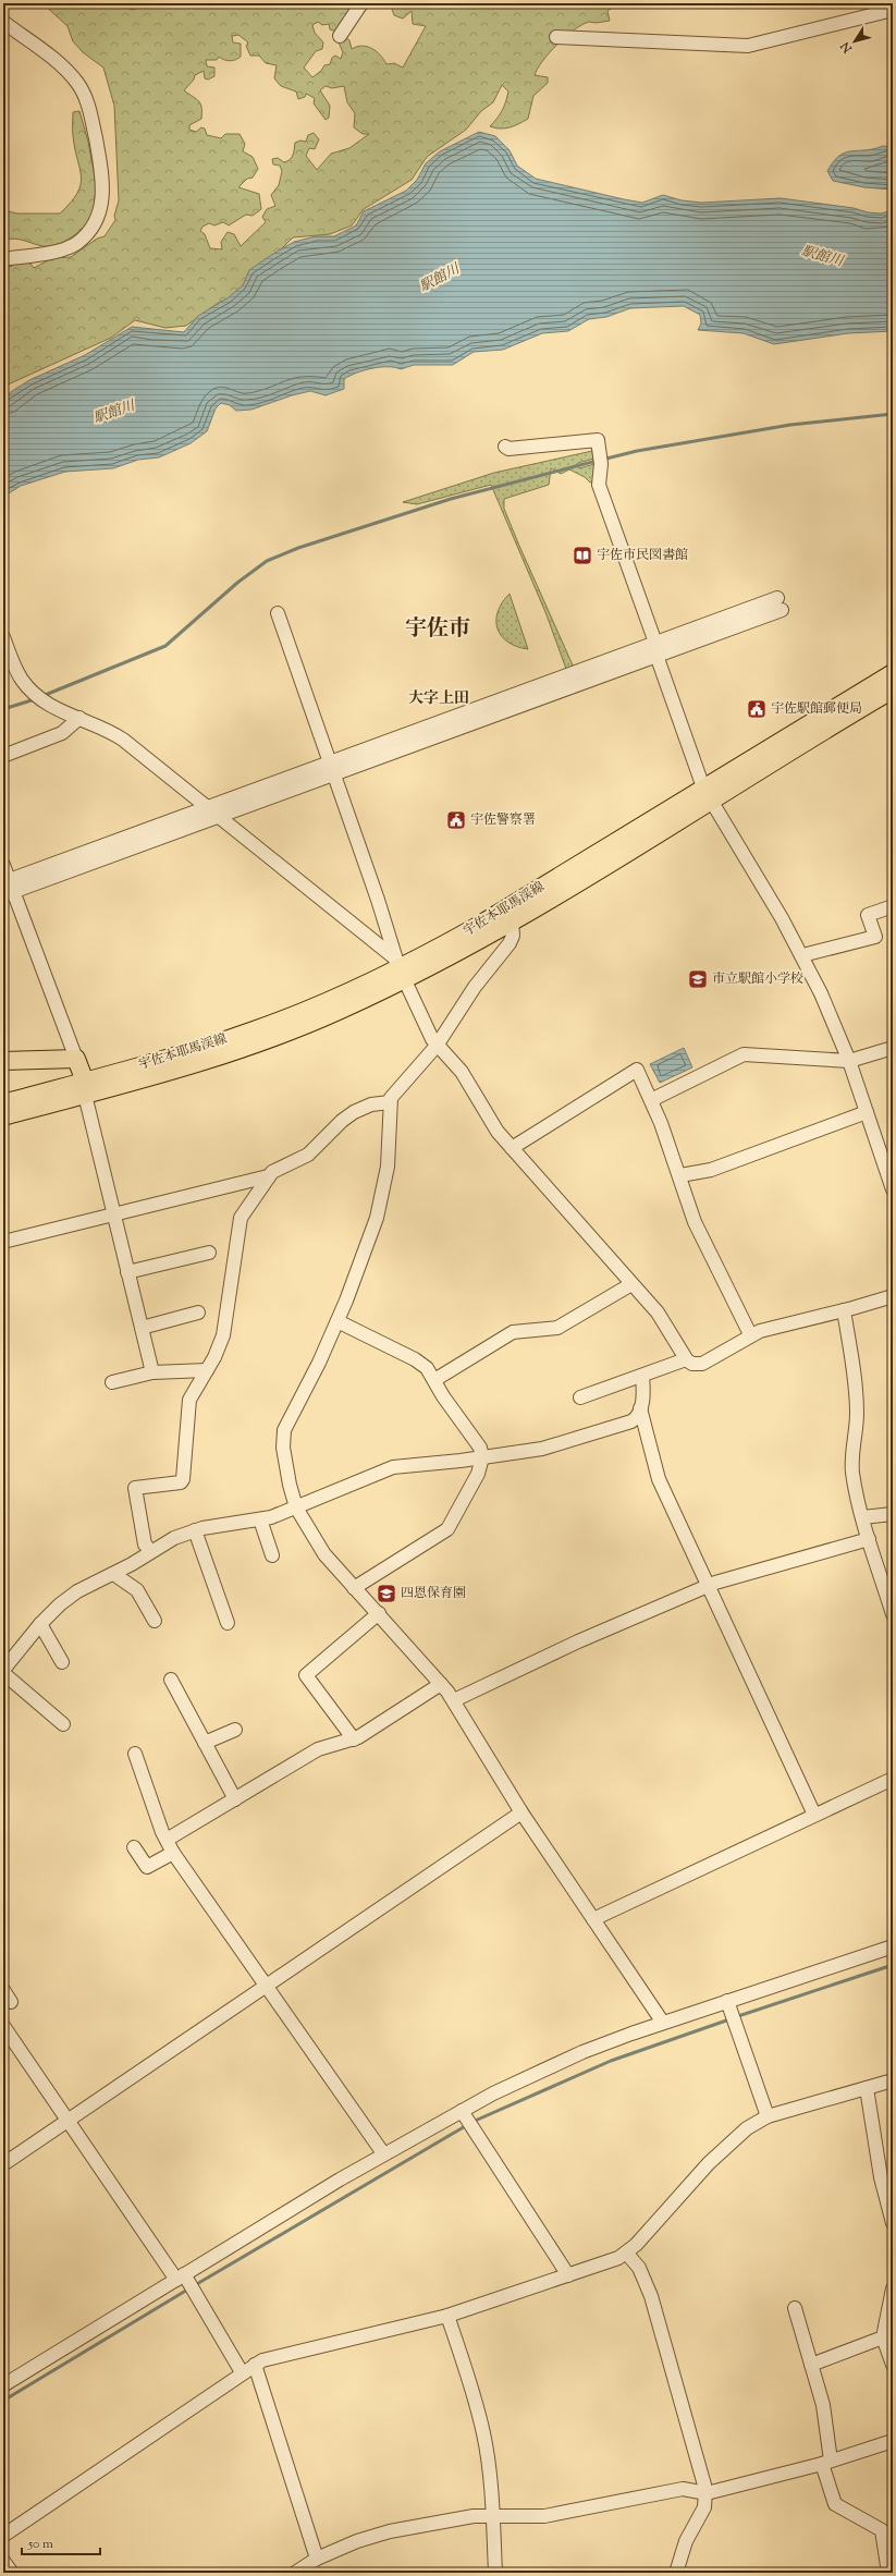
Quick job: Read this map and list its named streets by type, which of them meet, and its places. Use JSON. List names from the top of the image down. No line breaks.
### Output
{"streets":{"main road":["宇佐本耶馬渓線"]},"districts":["宇佐市","大字上田"],"water":["駅館川"],"places":{"library":["宇佐市民図書館"],"public building":["宇佐駅館郵便局","宇佐警察署"],"school or university":["市立駅館小学校","四恩保育園"]},"scale_bar":"50 m","north":"bottom left"}
